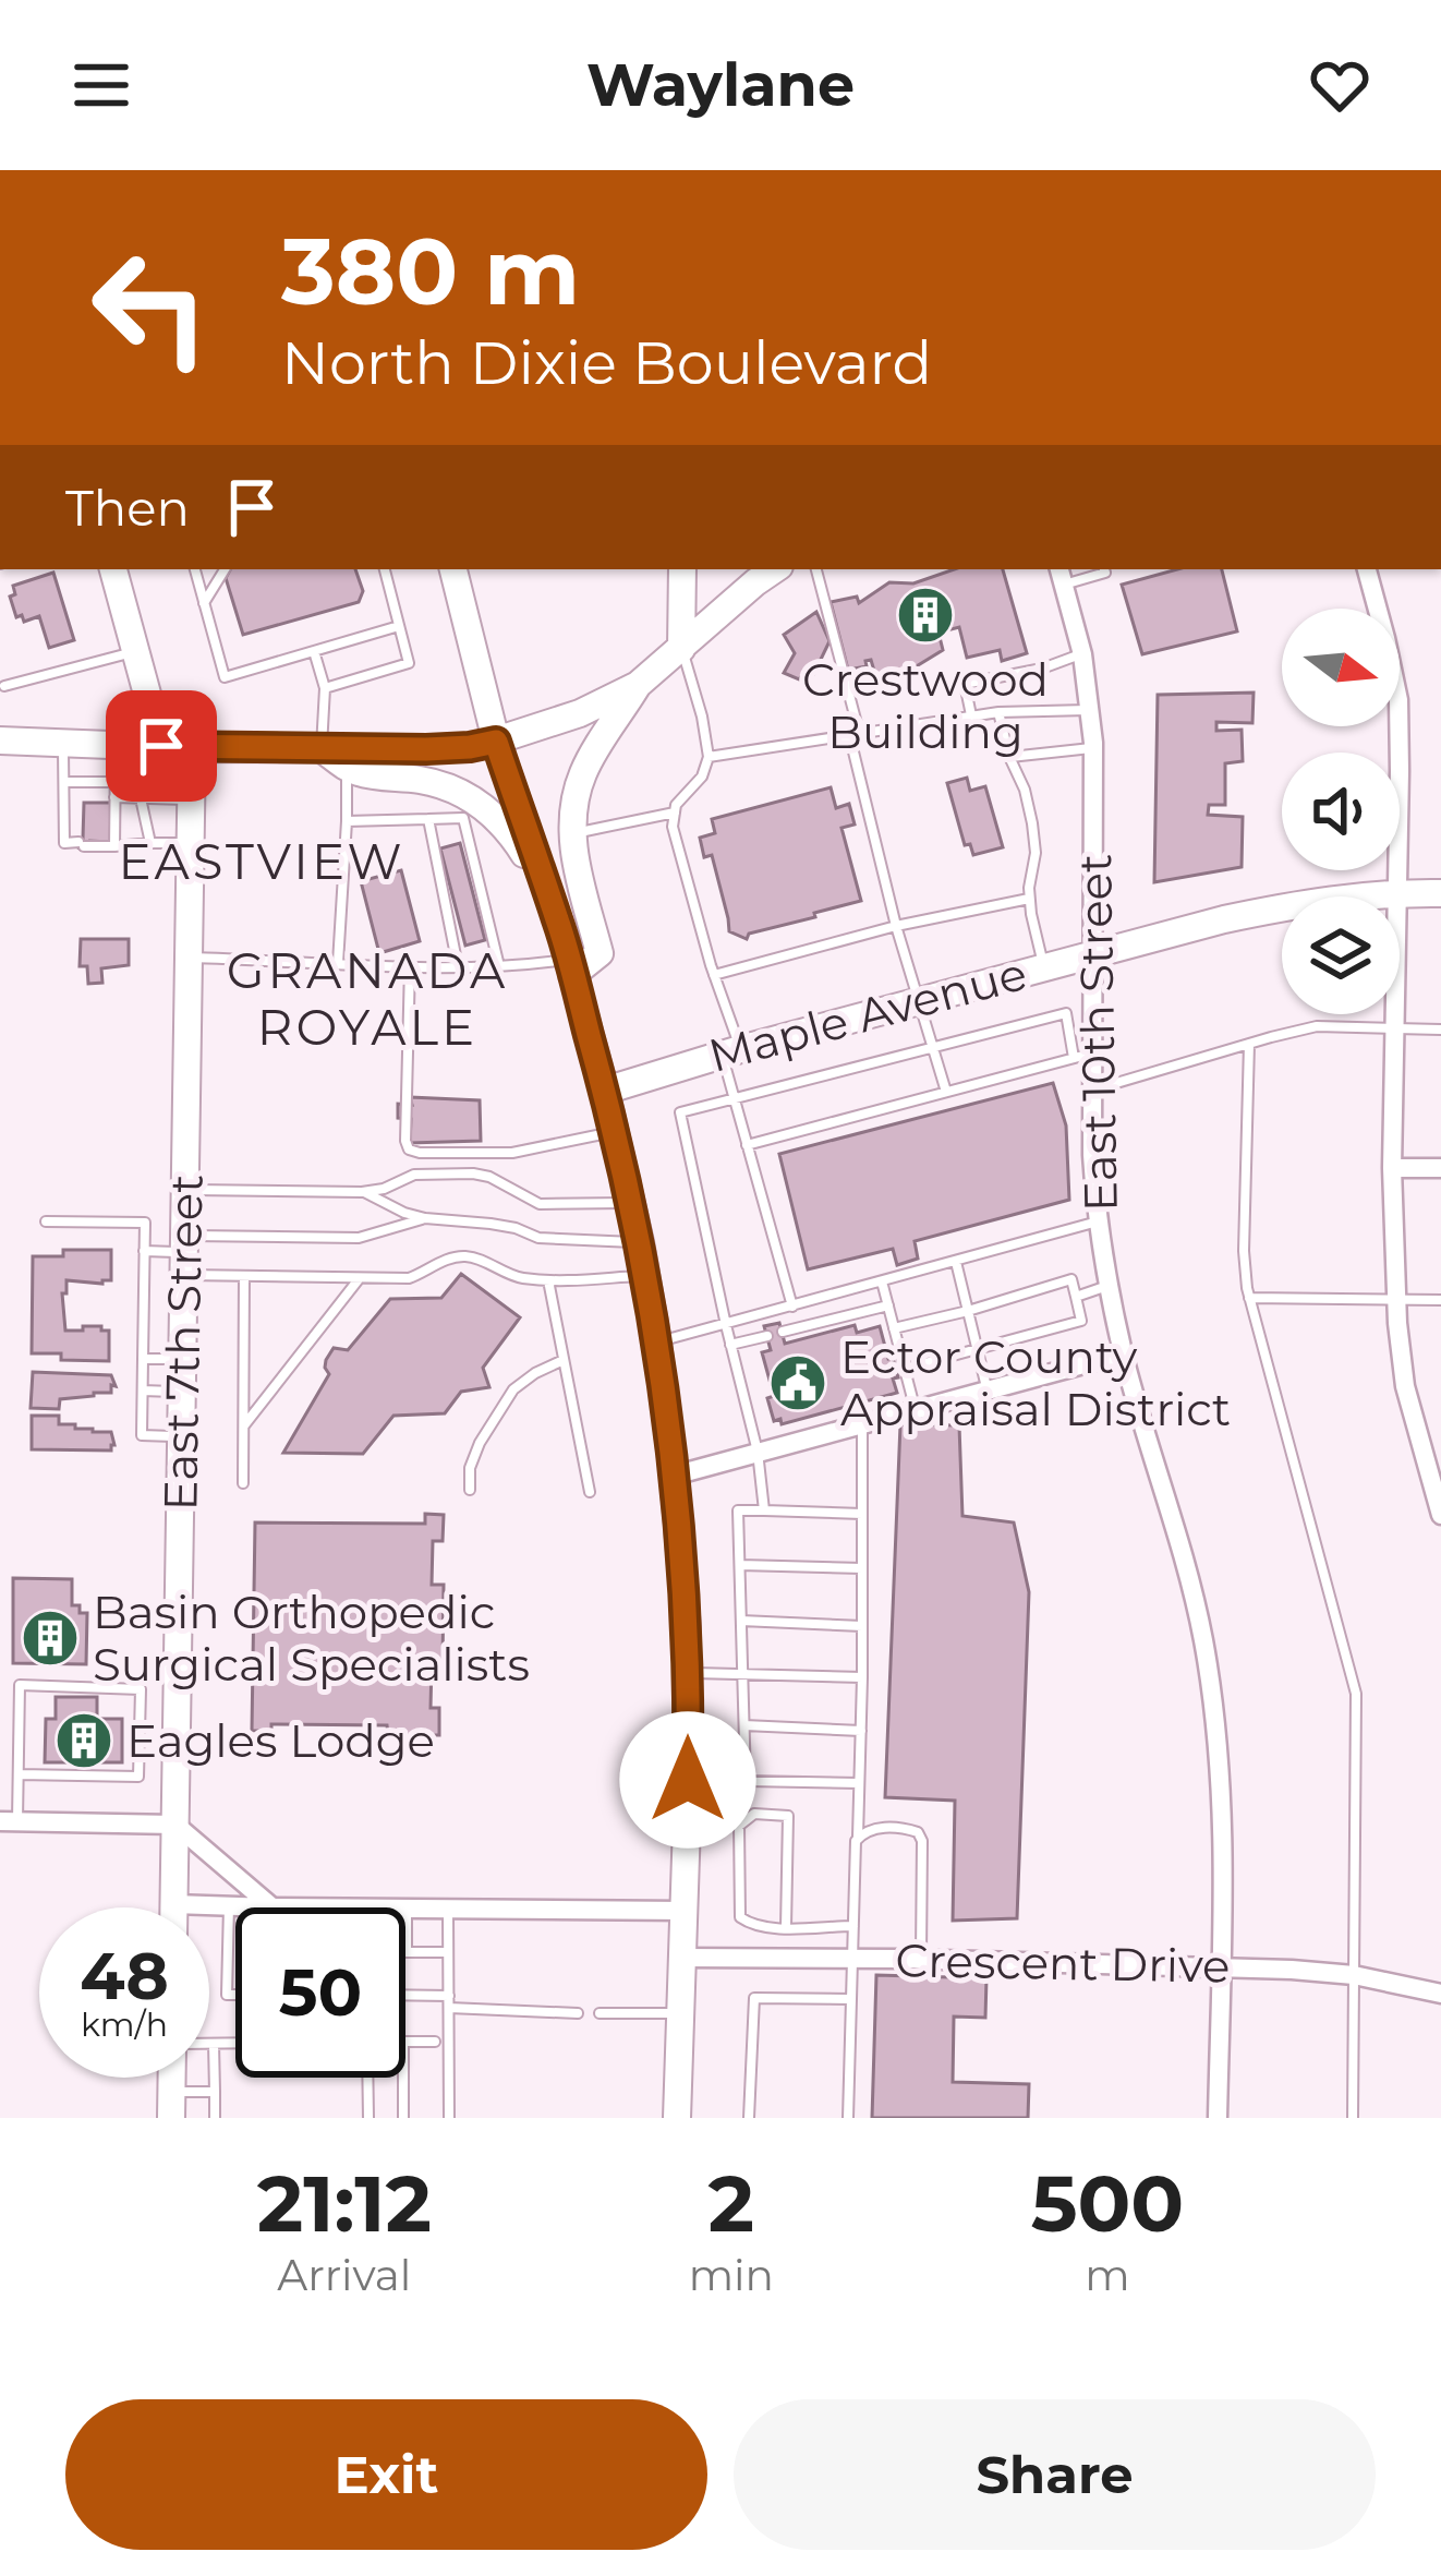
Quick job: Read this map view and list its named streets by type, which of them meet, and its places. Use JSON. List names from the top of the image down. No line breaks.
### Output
{"streets":{"main road":["Maple Avenue","East 7th Street"],"street":["East 10th Street","Crescent Drive"]},"crossings":[["Maple Avenue","East 10th Street"],["East 10th Street","Crescent Drive"]],"districts":["EASTVIEW","GRANADA ROYALE"],"places":{"building":["Crestwood Building","Basin Orthopedic Surgical Specialists","Eagles Lodge"],"public building":["Ector County Appraisal District"]},"north":"right","page":{"header":"Waylane","turn":["380 m","North Dixie Boulevard"],"then":"Then","speed":"48 km/h","limit":"50","eta":["21:12","Arrival","2","min","500","m"],"buttons":["Exit","Share"]}}
